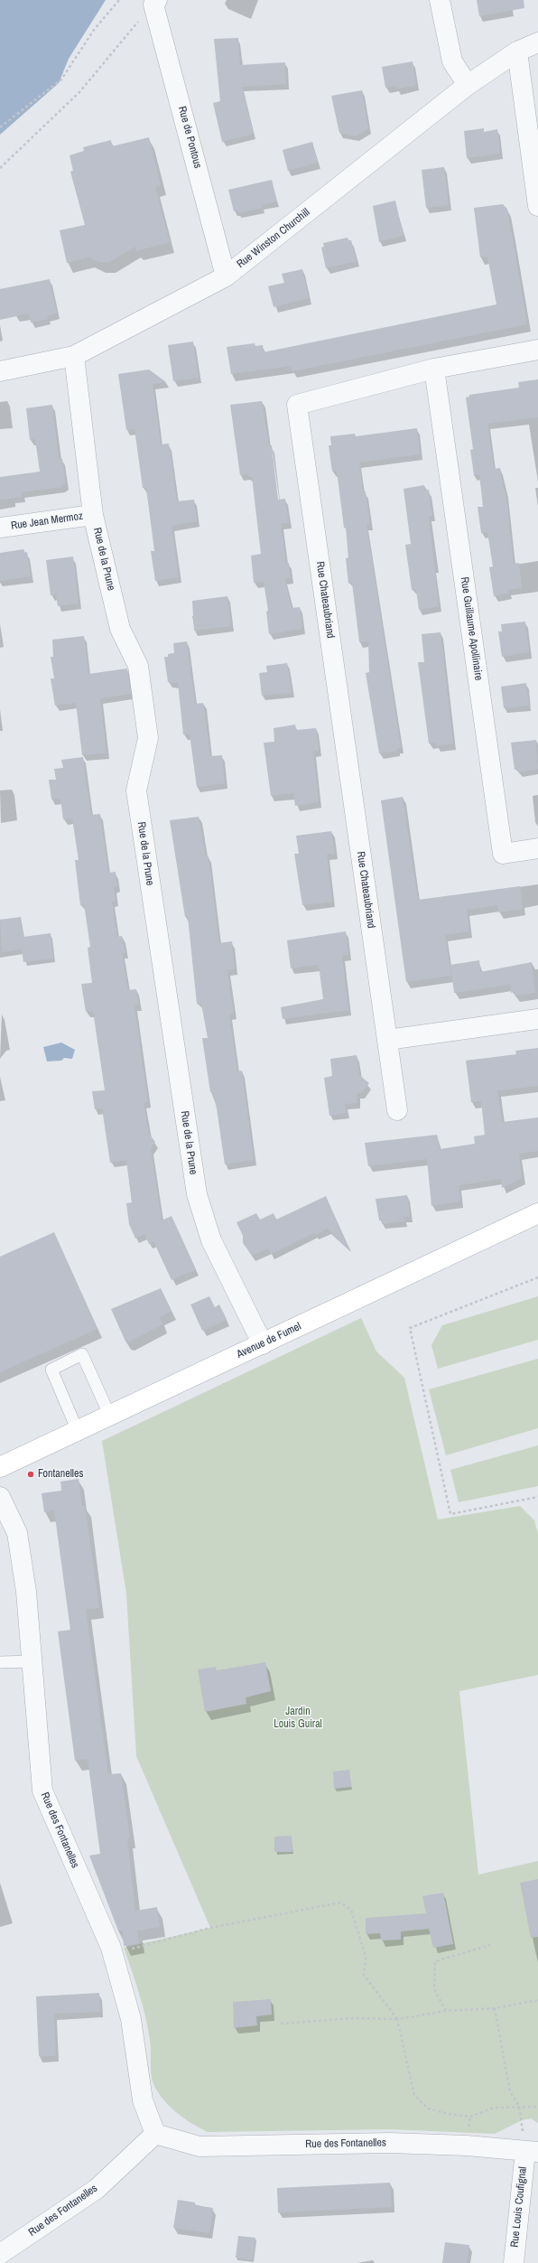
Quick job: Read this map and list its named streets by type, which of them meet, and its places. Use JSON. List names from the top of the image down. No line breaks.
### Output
{"streets":{"main road":["Avenue de Fumel"],"street":["Rue de Pontous","Rue Winston Churchill","Rue Jean Mermoz","Rue de la Prune","Rue Chateaubriand","Rue Guillaume Apollinaire","Rue des Fontanelles","Rue Louis Coufignal"]},"crossings":[["Rue de Pontous","Rue Winston Churchill"],["Rue Winston Churchill","Rue de la Prune"],["Rue Jean Mermoz","Rue de la Prune"],["Rue de la Prune","Avenue de Fumel"],["Rue Chateaubriand","Rue Guillaume Apollinaire"],["Rue des Fontanelles","Rue Louis Coufignal"]],"parks":["Jardin Louis Guiral"],"places":["Fontanelles"]}
